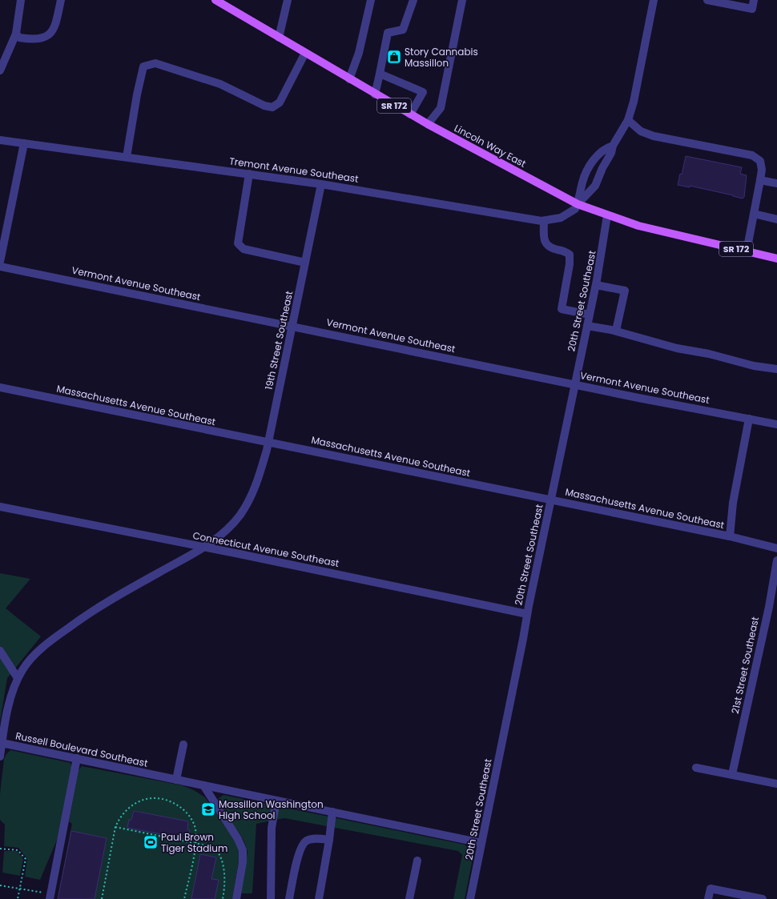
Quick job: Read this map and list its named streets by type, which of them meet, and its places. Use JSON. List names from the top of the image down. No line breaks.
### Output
{"streets":{"main road":["SR 172","Lincoln Way East"],"street":["Tremont Avenue Southeast","Vermont Avenue Southeast","20th Street Southeast","19th Street Southeast","Massachusetts Avenue Southeast","Connecticut Avenue Southeast","21st Street Southeast","Russell Boulevard Southeast"]},"crossings":[["Lincoln Way East","Tremont Avenue Southeast"],["Lincoln Way East","20th Street Southeast"],["Tremont Avenue Southeast","19th Street Southeast"],["Vermont Avenue Southeast","20th Street Southeast"],["Vermont Avenue Southeast","19th Street Southeast"],["20th Street Southeast","Massachusetts Avenue Southeast"],["20th Street Southeast","Connecticut Avenue Southeast"],["20th Street Southeast","Russell Boulevard Southeast"],["19th Street Southeast","Massachusetts Avenue Southeast"],["19th Street Southeast","Russell Boulevard Southeast"],["Connecticut Avenue Southeast","Russell Boulevard Southeast"]],"places":{"shop":["Story Cannabis Massillon"],"school or university":["Massillon Washington High School"],"sports":["Paul Brown Tiger Stadium"]}}
